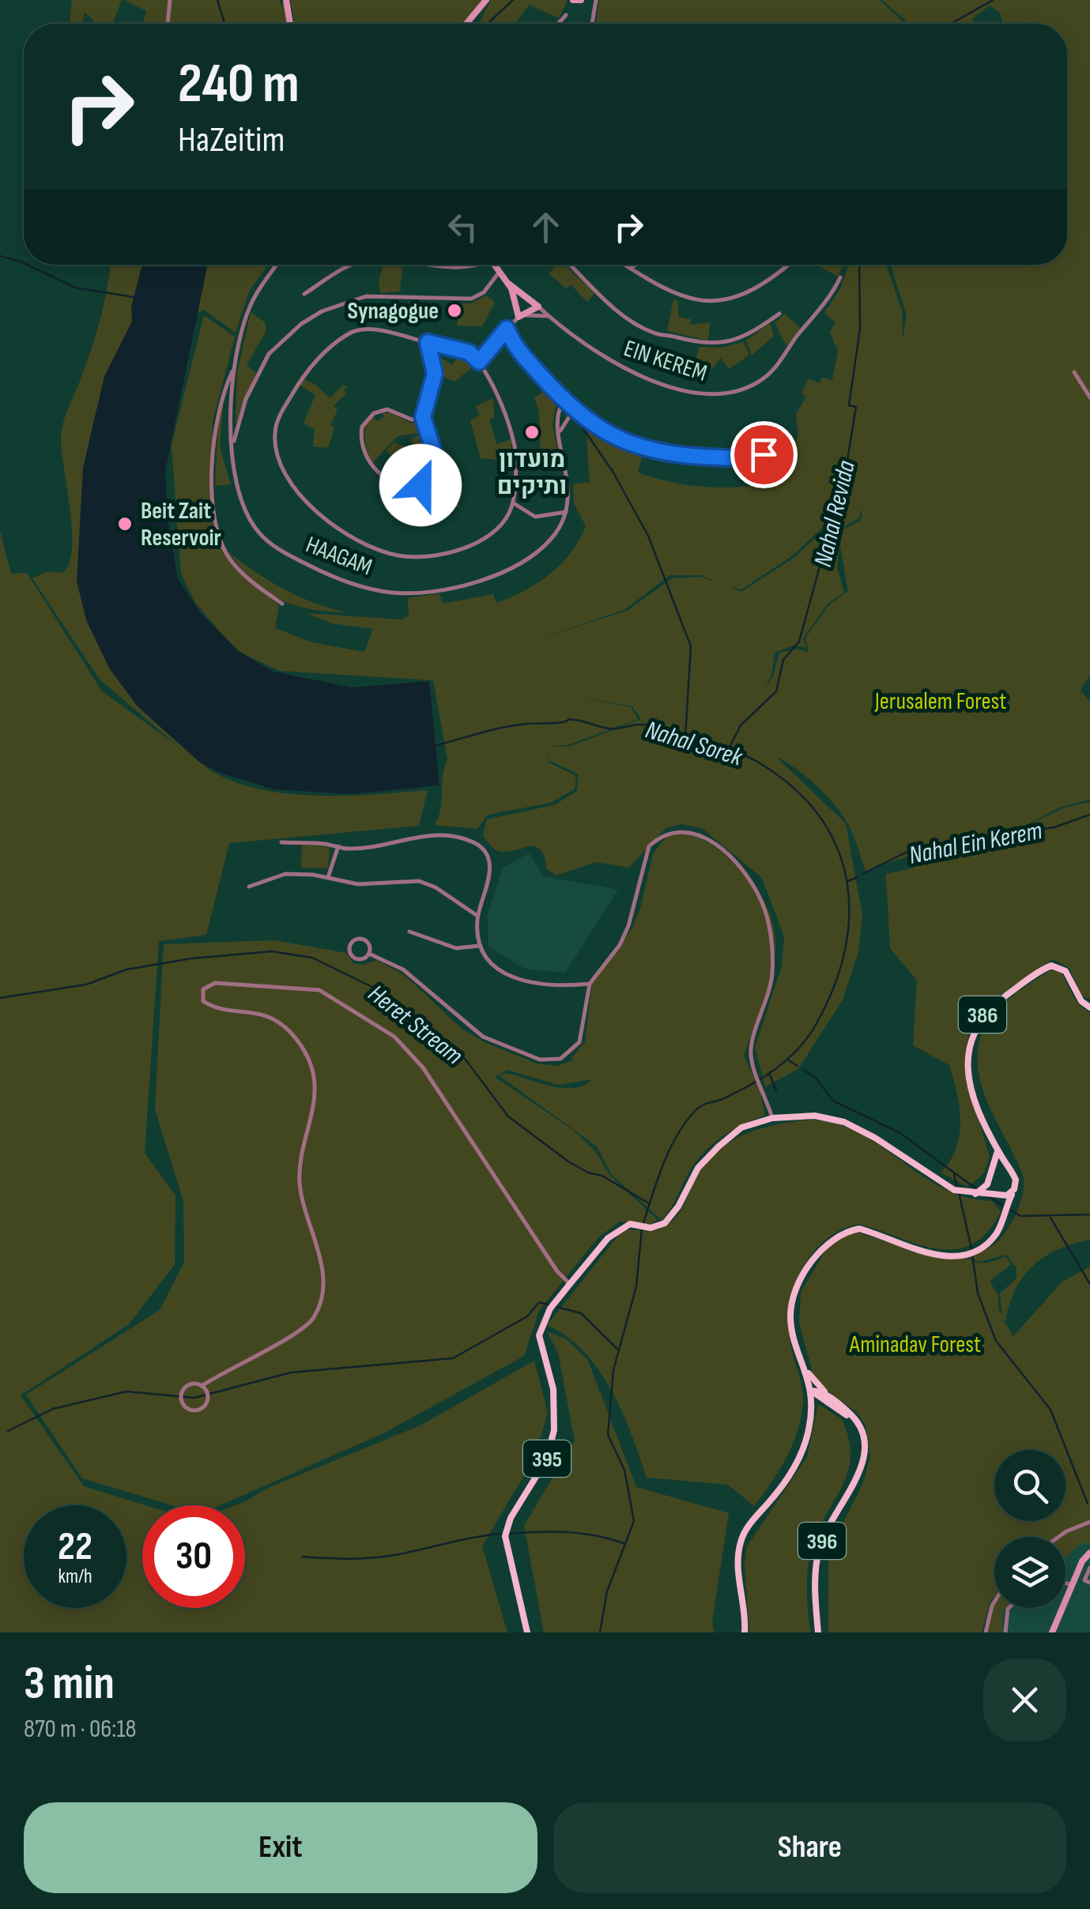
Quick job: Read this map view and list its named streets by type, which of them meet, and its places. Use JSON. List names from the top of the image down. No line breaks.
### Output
{"streets":{"main road":["386","395","396"],"street":["EIN KEREM","HAAGAM"]},"crossings":[["386","395"]],"water":["Nahal Revida","Nahal Sorek","Nahal Ein Kerem","Heret Stream"],"parks":["Jerusalem Forest","Aminadav Forest"],"places":["Synagogue","מועדון ותיקים","Beit Zait Reservoir"],"page":{"turn":["240 m","HaZeitim"],"speed":"22 km/h","limit":"30","heading":["3 min","870 m · 06:18"],"buttons":["Exit","Share"]}}
